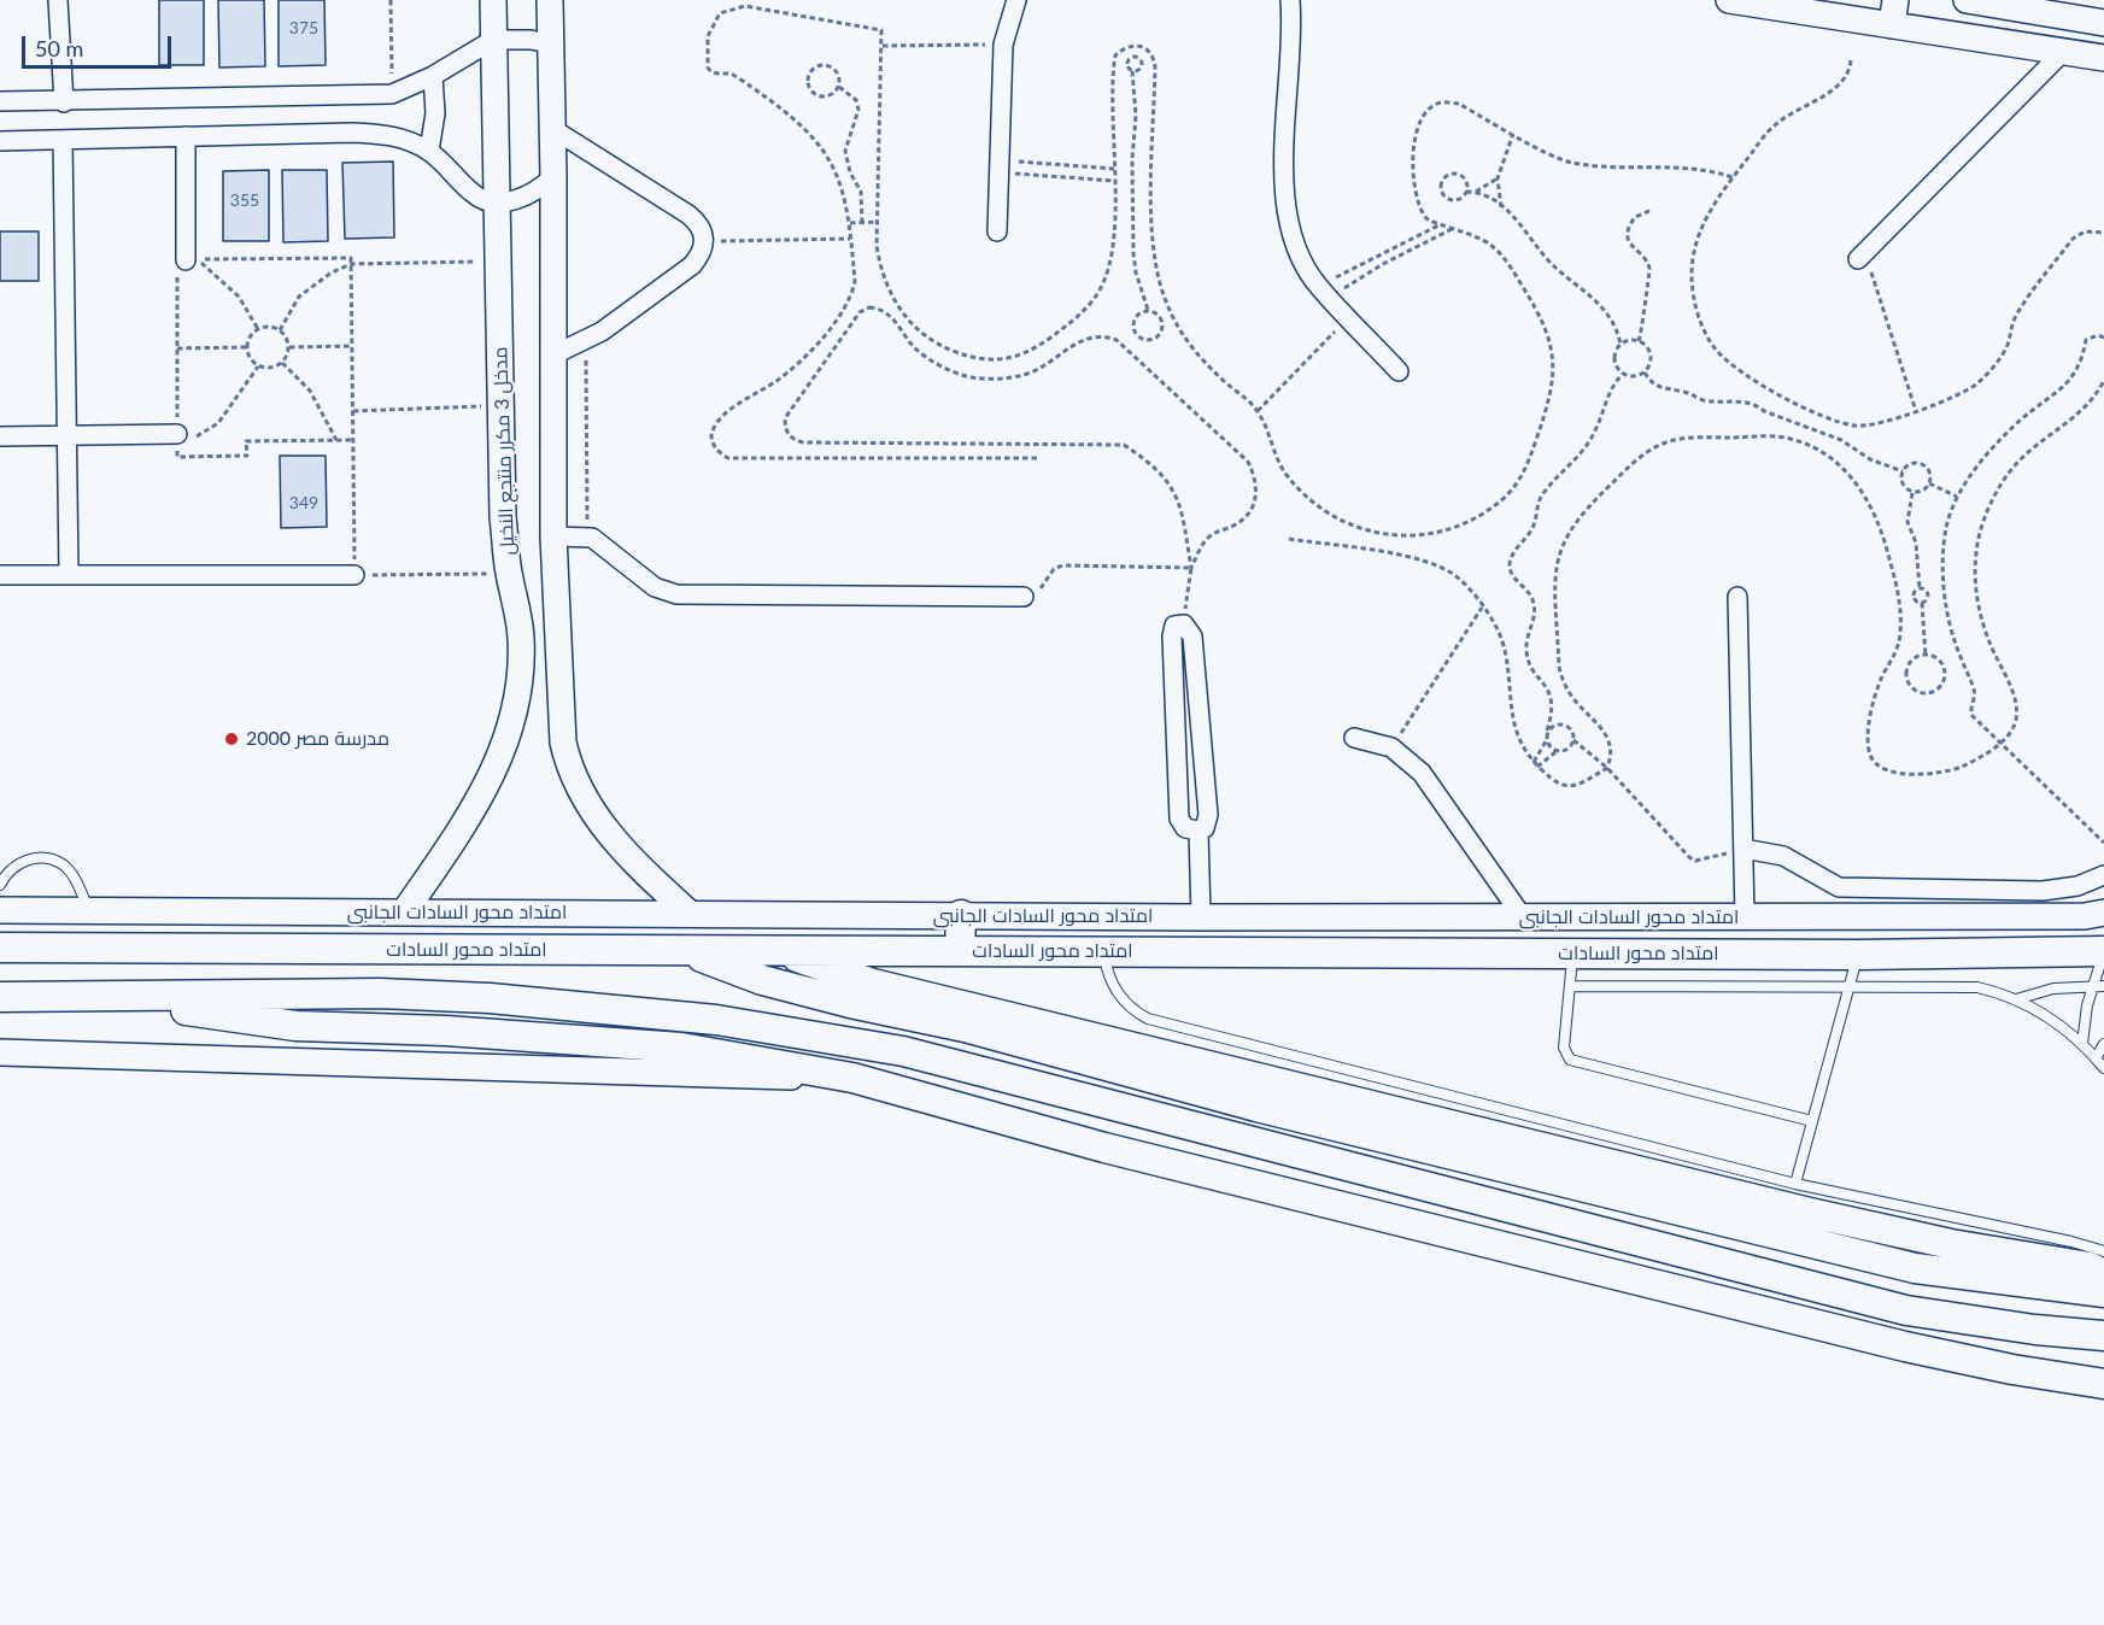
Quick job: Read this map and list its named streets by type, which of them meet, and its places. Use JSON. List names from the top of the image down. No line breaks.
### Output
{"streets":{"main road":["امتداد محور السادات"],"street":["مدخل 3 مكرر منتجع النخيل","امتداد محور السادات الجانبى"]},"crossings":[["مدخل 3 مكرر منتجع النخيل","امتداد محور السادات الجانبى"]],"places":["مدرسة مصر 2000"],"house_numbers":["375","355","349"],"scale_bar":"50 m"}
